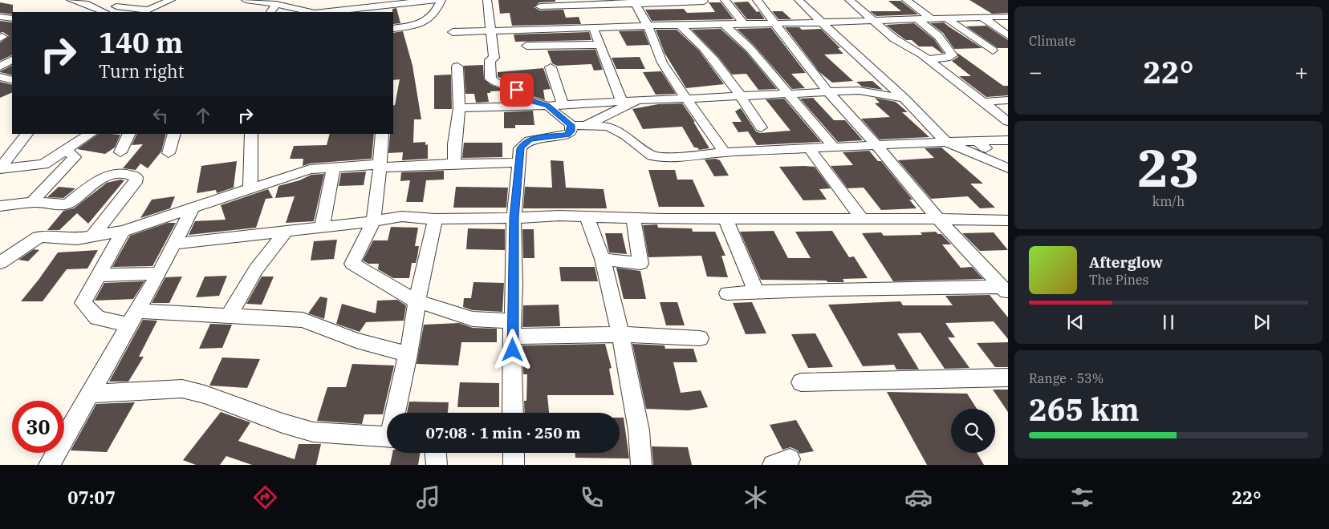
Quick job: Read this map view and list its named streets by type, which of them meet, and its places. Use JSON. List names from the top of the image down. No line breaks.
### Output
{"page":{"tile":["Climate",["23","km/h"],["Range · 53%","265 km"]],"turn":["140 m","Turn right"],"heat":["−","22°","+"],"song":["Afterglow","The Pines"],"limit":"30","trip":"07:08 · 1 min · 250 m","tabs":["07:07","22°"]}}
